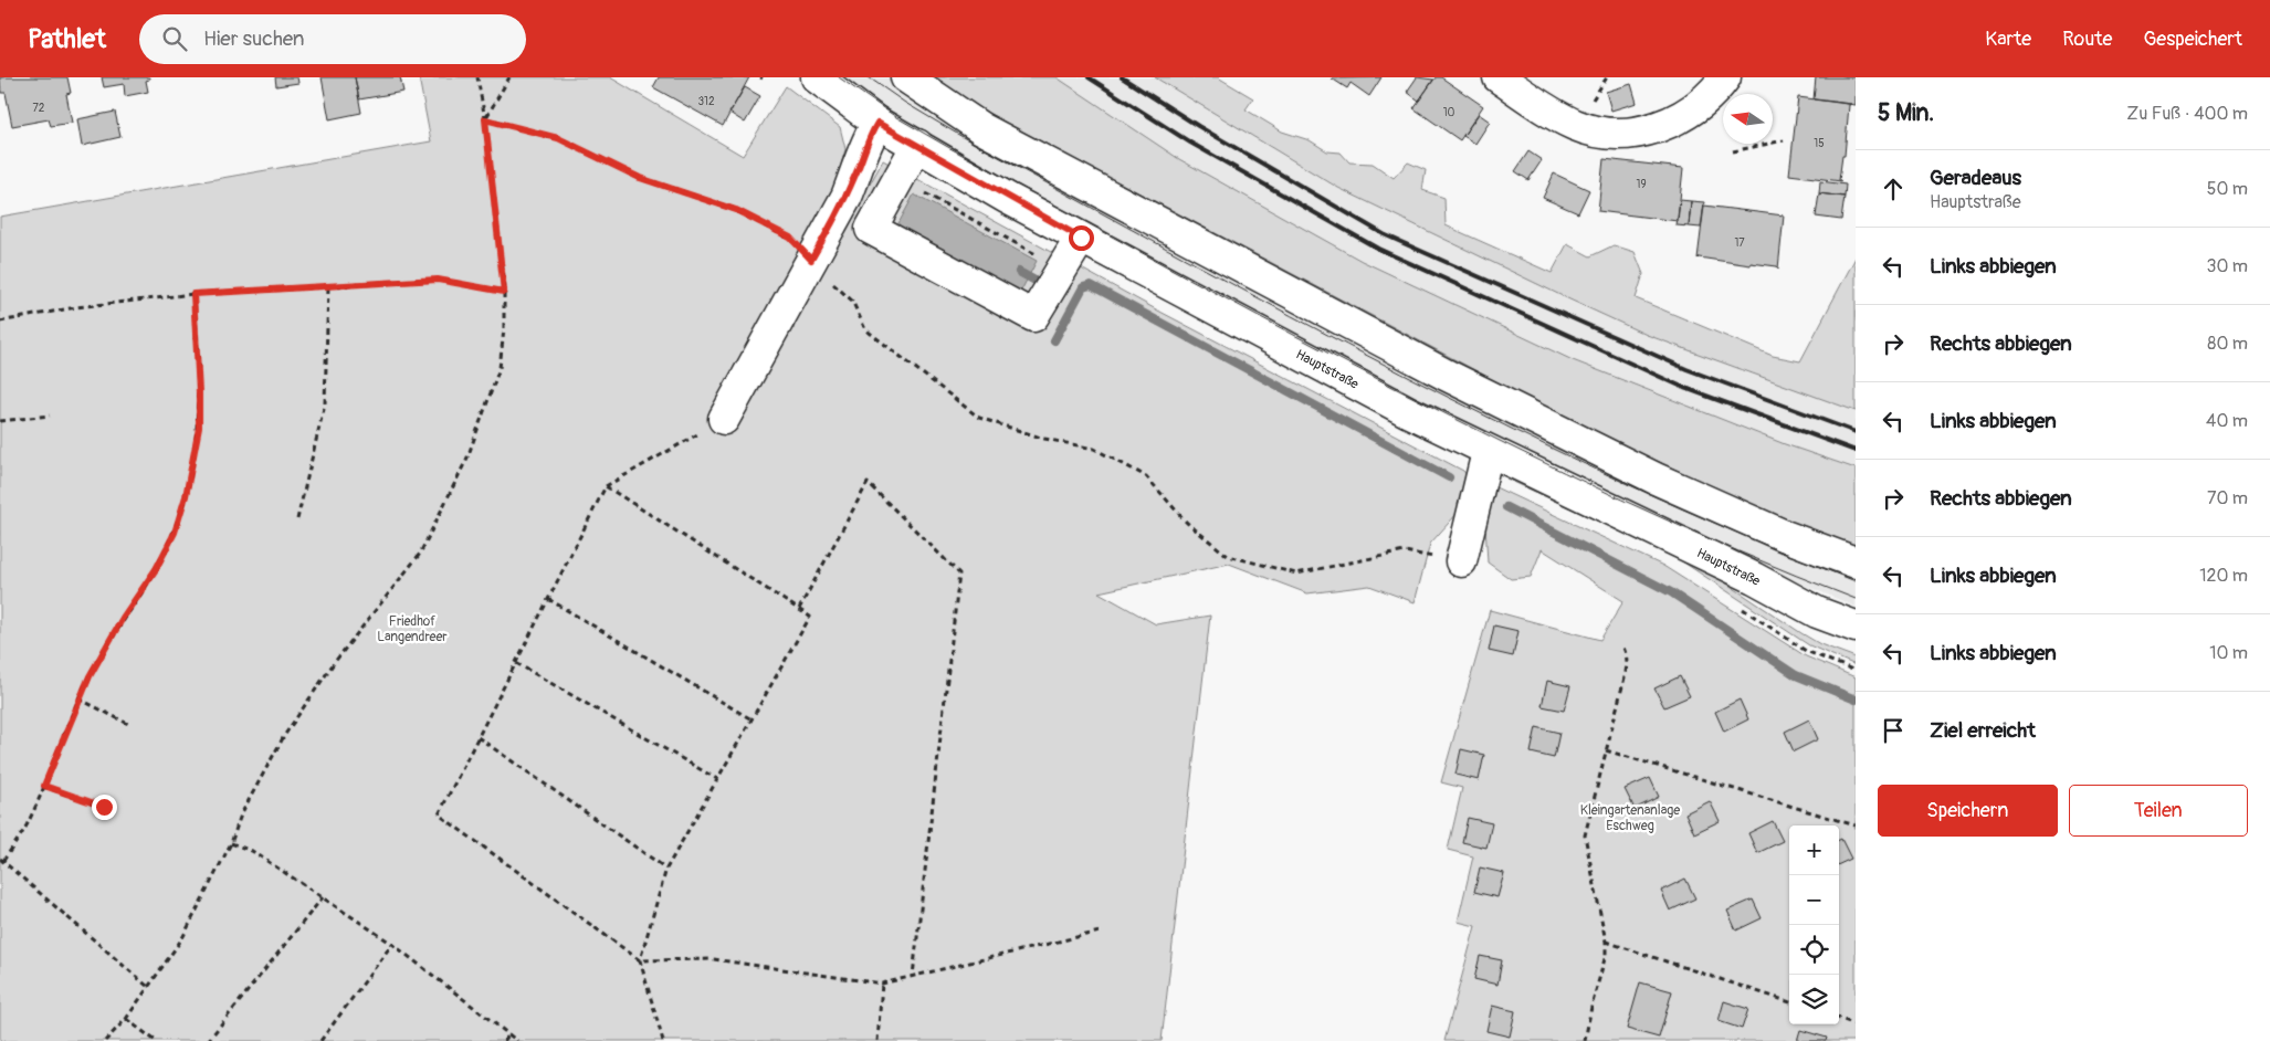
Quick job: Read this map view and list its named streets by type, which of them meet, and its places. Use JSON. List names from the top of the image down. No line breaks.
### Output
{"streets":{"main road":["Hauptstraße"]},"parks":["Friedhof Langendreer","Kleingartenanlage Eschweg"],"house_numbers":["312","72","10","15","19","17"],"north":"left","page":{"header":"Pathlet","search":"Hier suchen","nav":["Karte","Route","Gespeichert"],"heading":["5 Min.","Zu Fuß · 400 m"],"list":[["Geradeaus","Hauptstraße","50 m"],["Links abbiegen","30 m"],["Rechts abbiegen","80 m"],["Links abbiegen","40 m"],["Rechts abbiegen","70 m"],["Links abbiegen","120 m"],["Links abbiegen","10 m"],"Ziel erreicht"],"buttons":["Speichern","Teilen"],"map_buttons":["+","−"]}}
